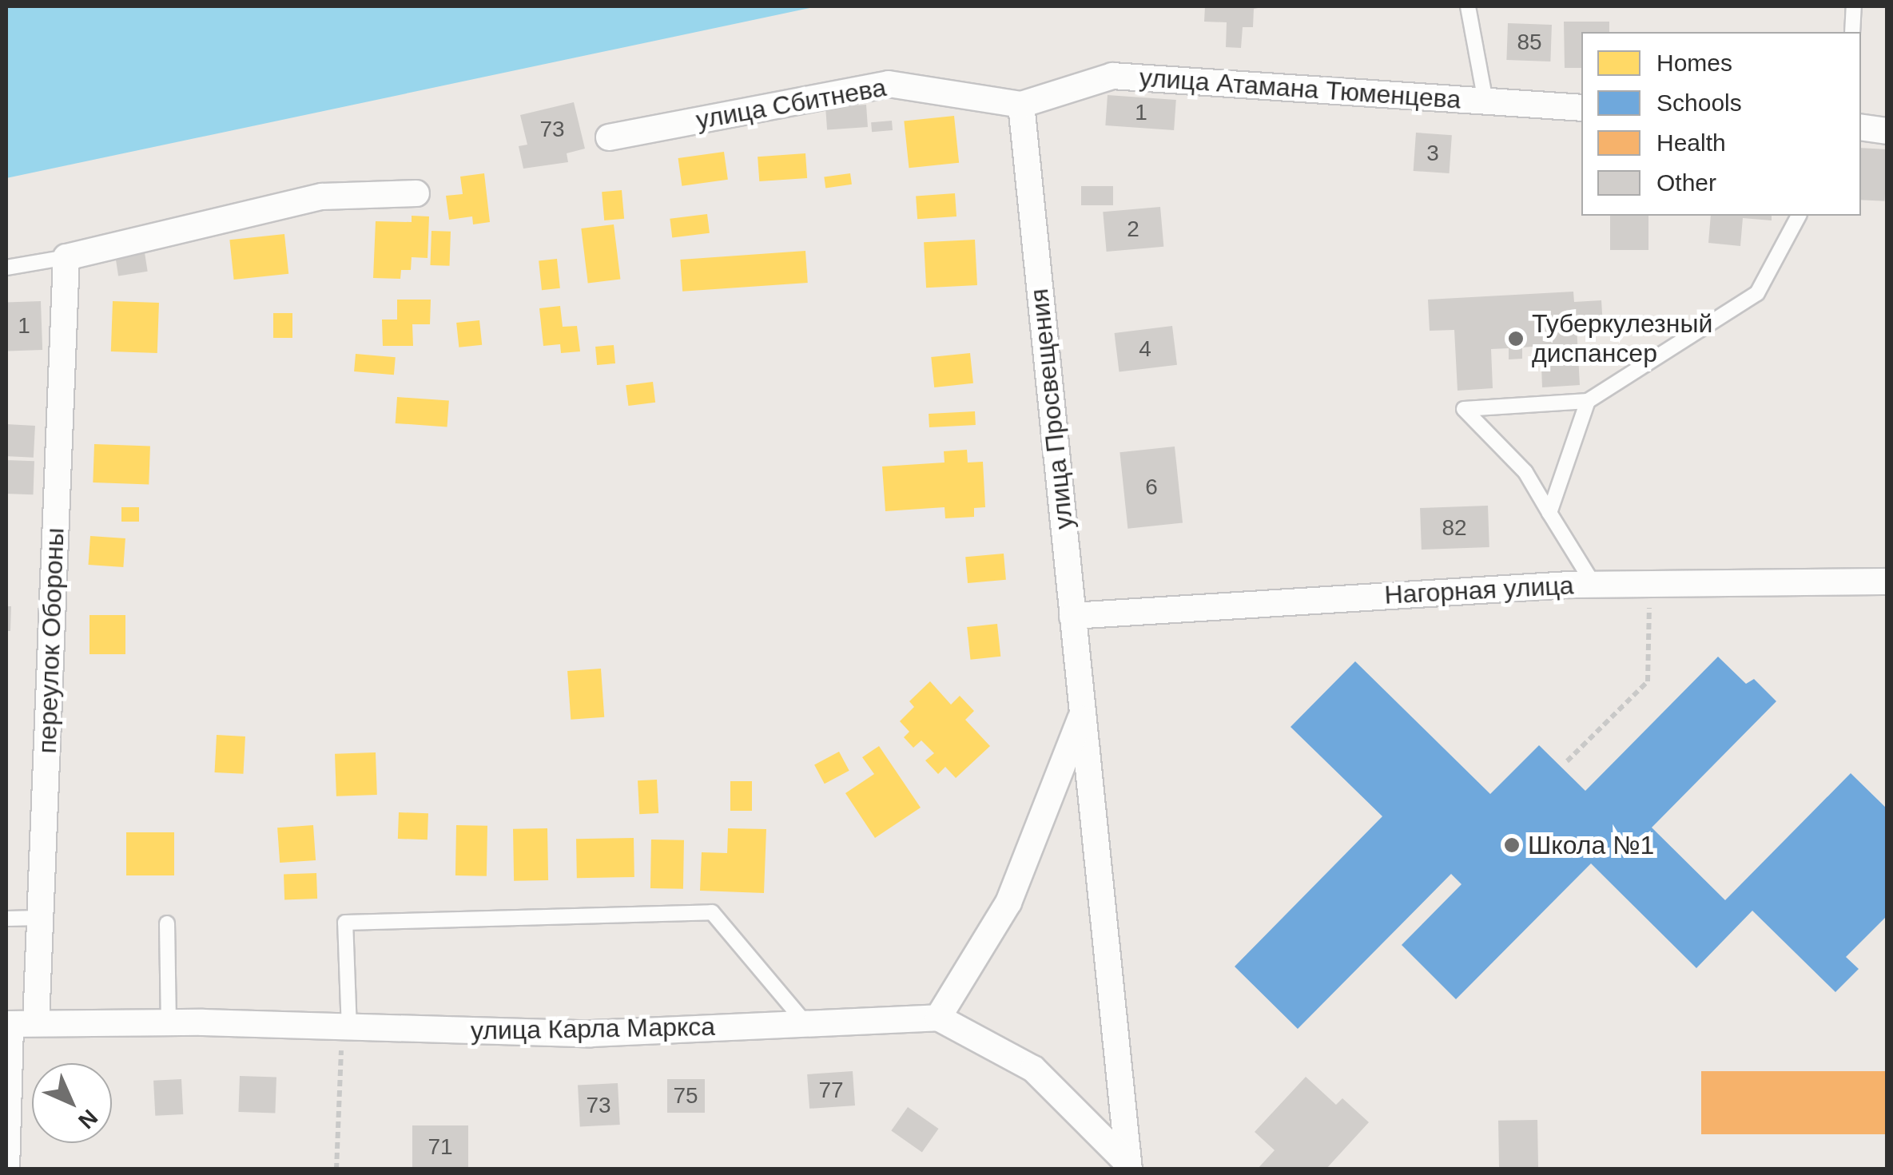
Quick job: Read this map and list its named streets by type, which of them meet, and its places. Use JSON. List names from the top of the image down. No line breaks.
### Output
{"streets":{"street":["улица Атамана Тюменцева","улица Сбитнева","улица Просвещения","Нагорная улица","переулок Обороны","улица Карла Маркса"]},"crossings":[["улица Атамана Тюменцева","улица Сбитнева"],["улица Атамана Тюменцева","улица Просвещения"],["улица Сбитнева","улица Просвещения"],["улица Просвещения","Нагорная улица"],["улица Просвещения","улица Карла Маркса"],["переулок Обороны","улица Карла Маркса"]],"places":["Туберкулезный диспансер","Школа №1"],"house_numbers":["85","1","73","3","2","1","4","6","82","77","75","73","71"],"legend":["Homes","Schools","Health","Other"],"north":"bottom right"}
